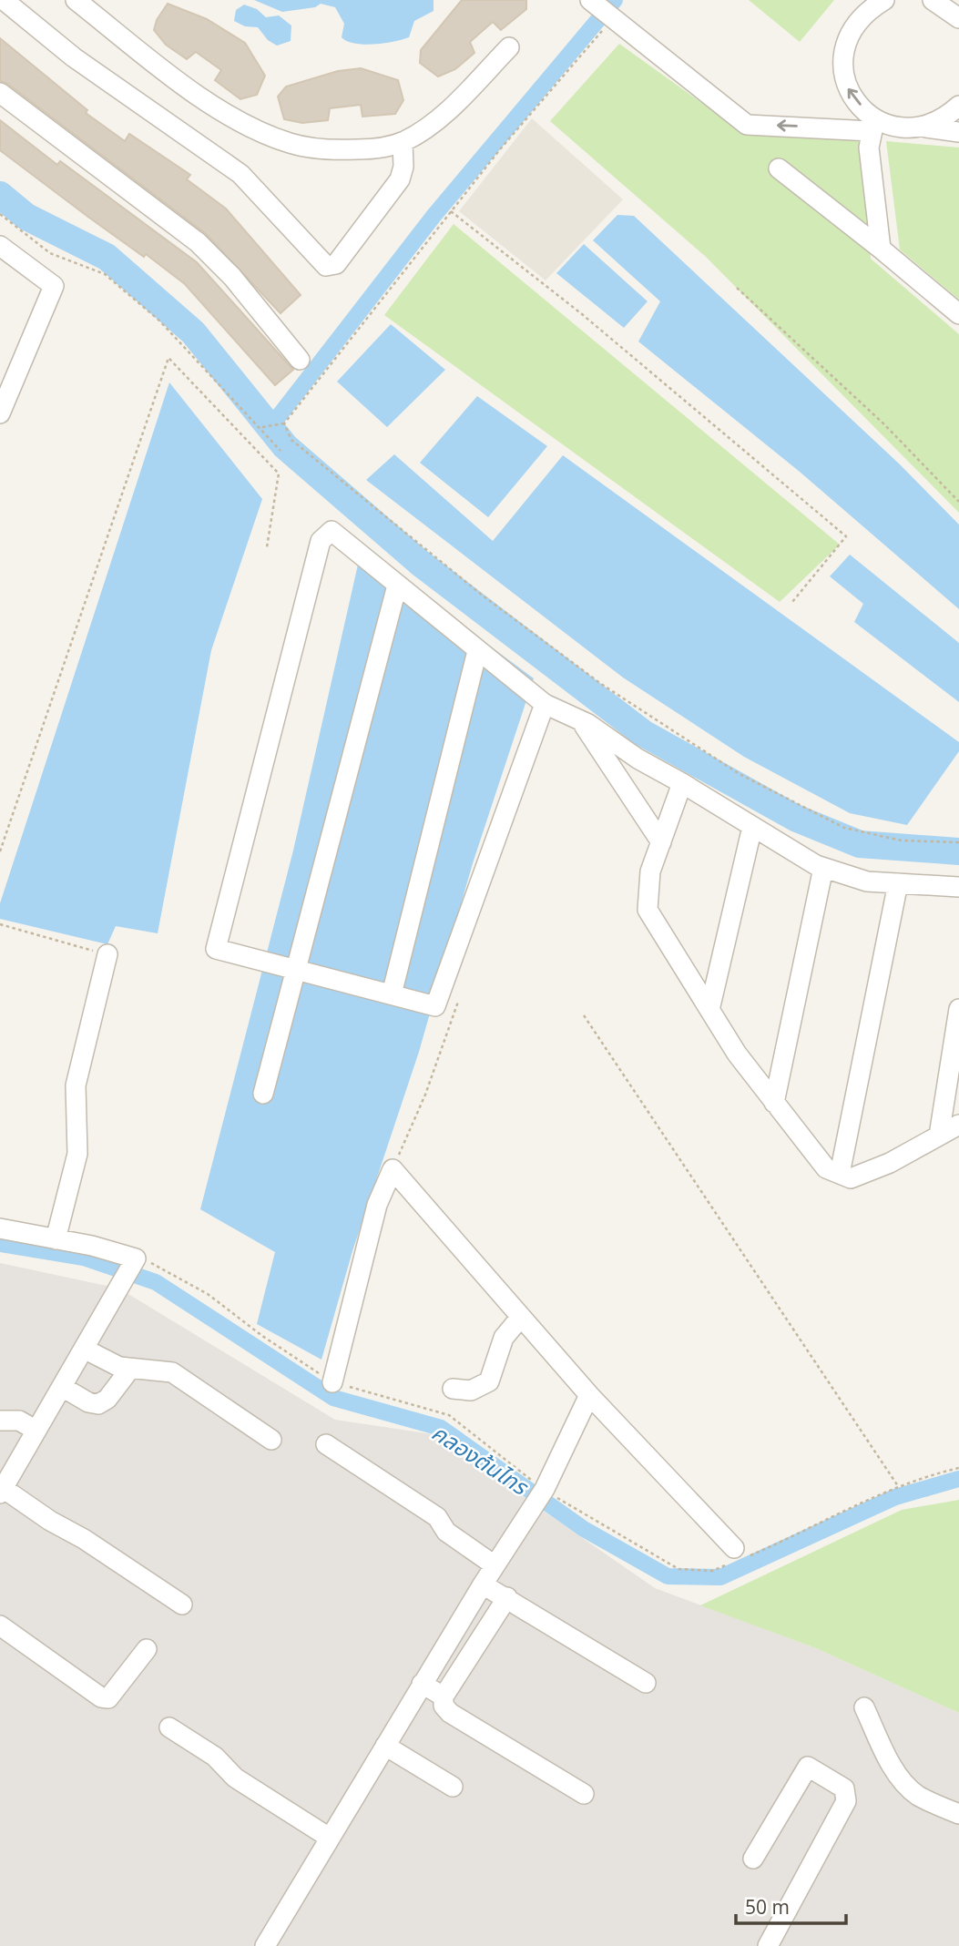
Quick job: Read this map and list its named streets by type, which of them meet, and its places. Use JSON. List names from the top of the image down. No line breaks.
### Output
{"water":["คลองต้นไทร"],"scale_bar":"50 m"}
